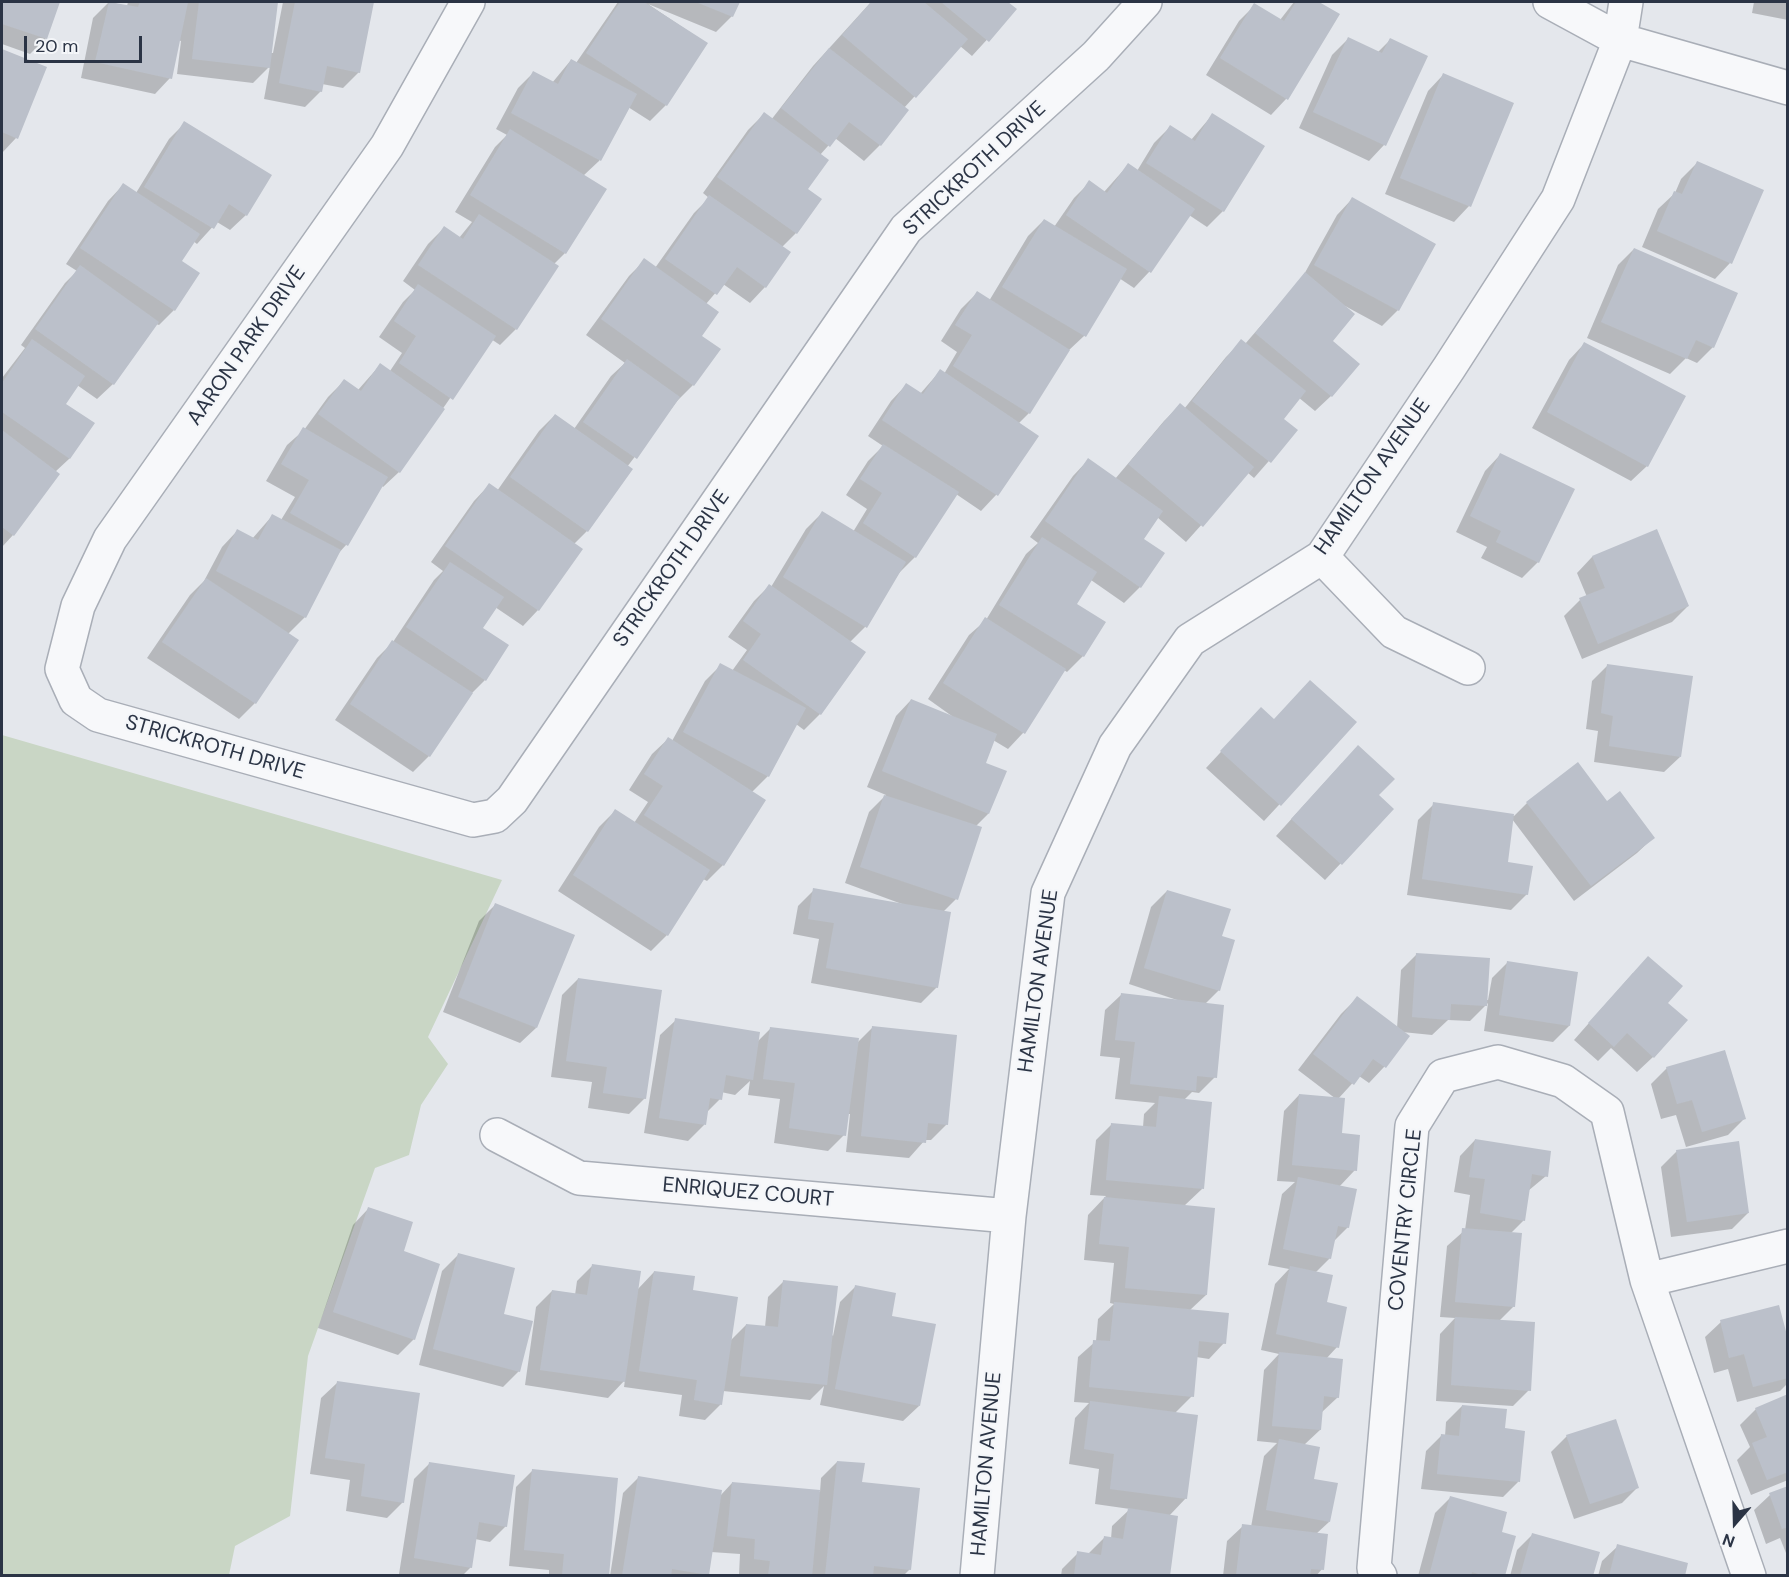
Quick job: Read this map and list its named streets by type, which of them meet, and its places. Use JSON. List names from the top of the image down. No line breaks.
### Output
{"streets":{"street":["STRICKROTH DRIVE","AARON PARK DRIVE","HAMILTON AVENUE","ENRIQUEZ COURT","COVENTRY CIRCLE"]},"crossings":[["STRICKROTH DRIVE","AARON PARK DRIVE"],["HAMILTON AVENUE","ENRIQUEZ COURT"]],"scale_bar":"20 m","north":"bottom"}
